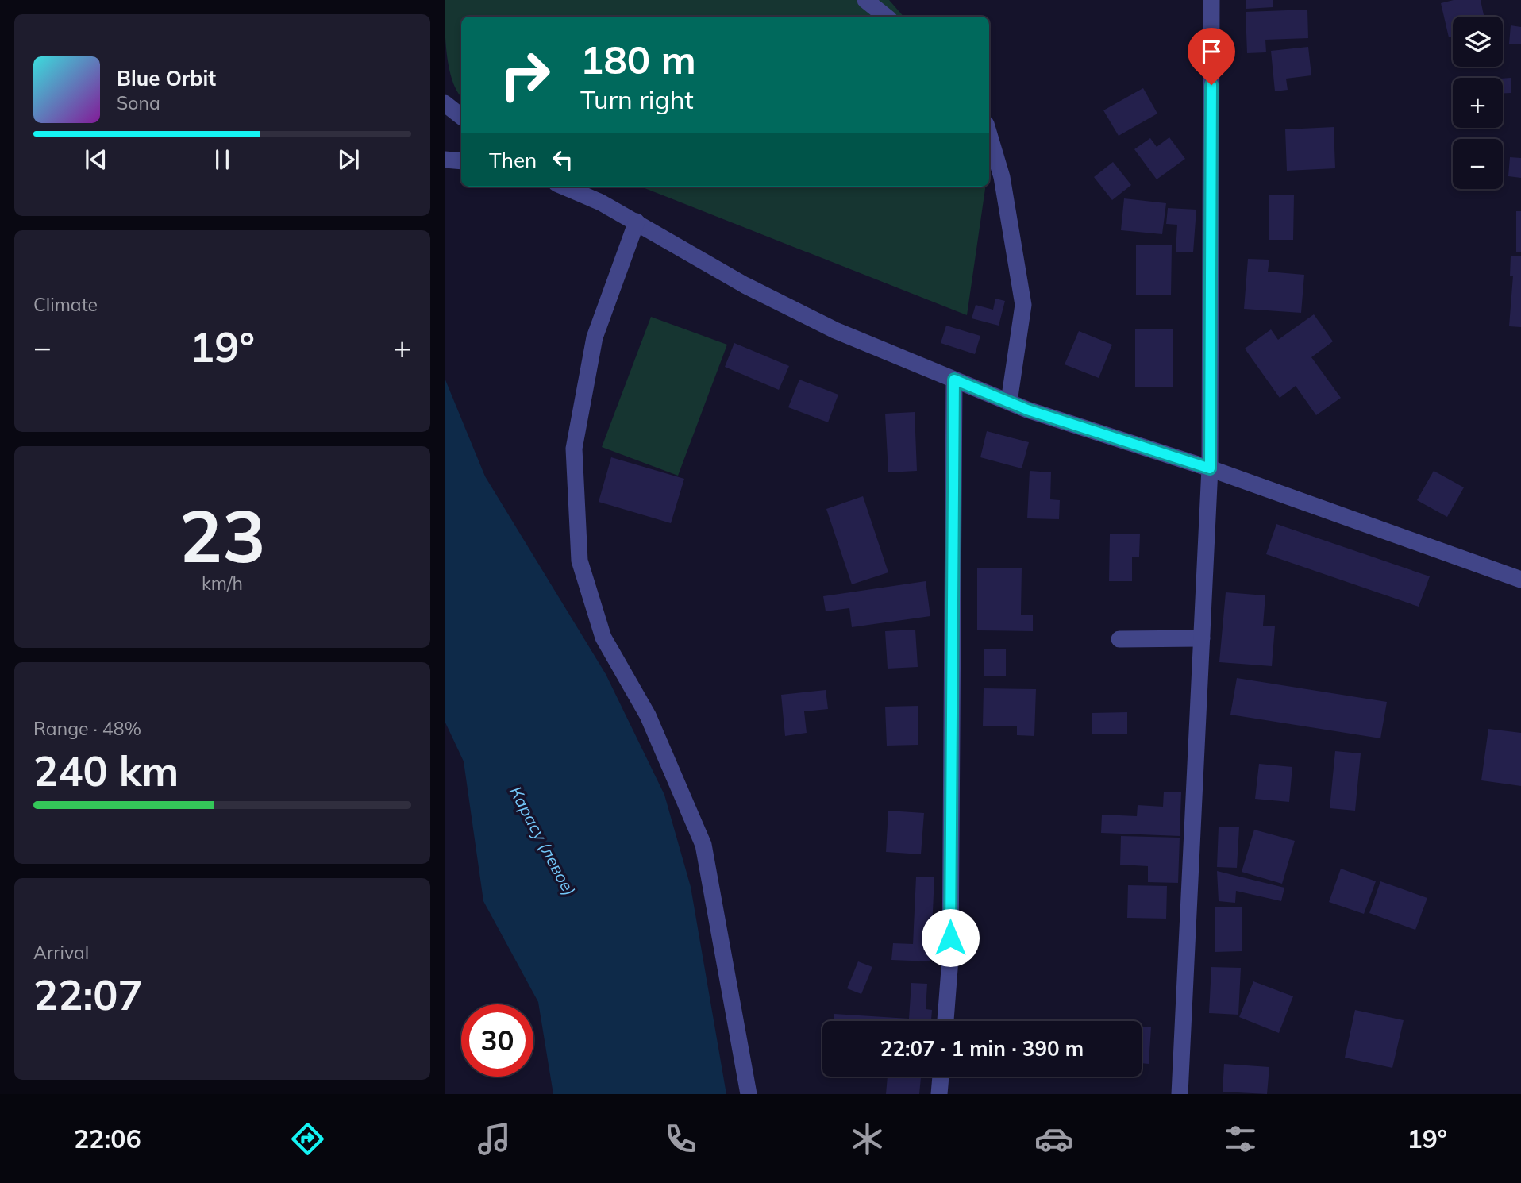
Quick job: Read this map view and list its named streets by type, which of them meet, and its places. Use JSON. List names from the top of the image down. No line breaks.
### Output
{"water":["Карасу (левое)"],"page":{"map_buttons":["+","−"],"turn":["180 m","Turn right"],"song":["Blue Orbit","Sona"],"then":"Then","tile":["Climate",["23","km/h"],["Range · 48%","240 km"],["Arrival","22:07"]],"heat":["−","19°","+"],"limit":"30","trip":"22:07 · 1 min · 390 m","tabs":["22:06","19°"]}}
